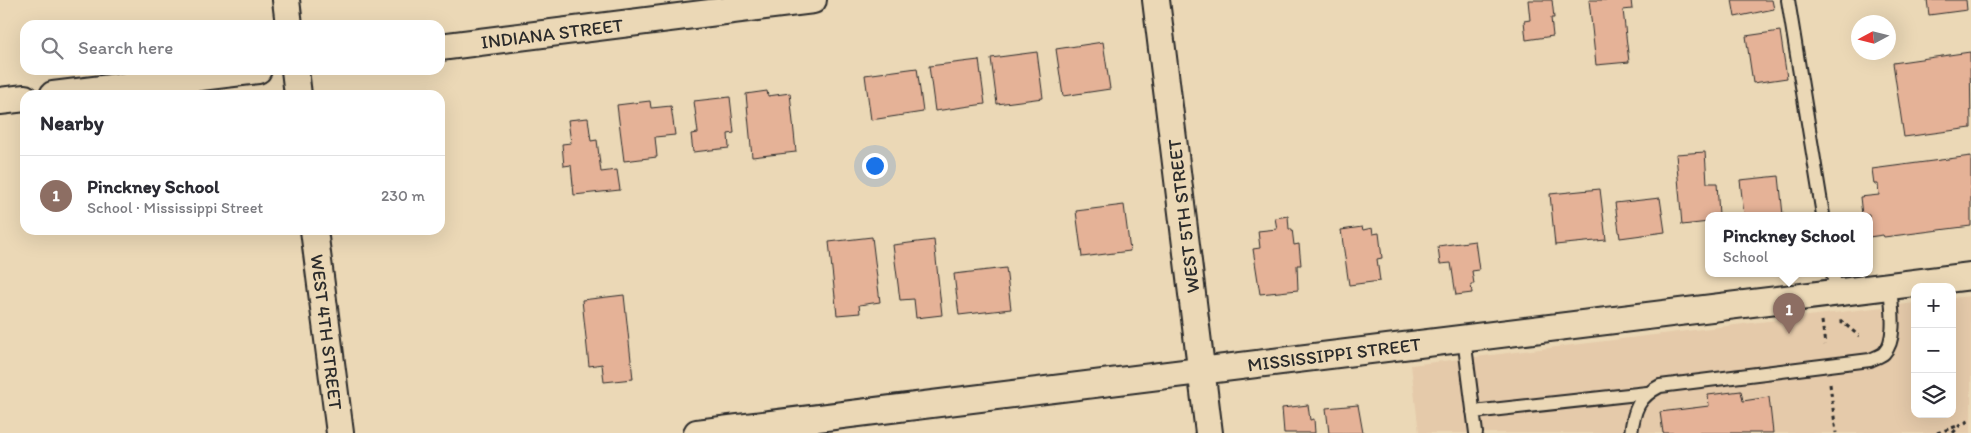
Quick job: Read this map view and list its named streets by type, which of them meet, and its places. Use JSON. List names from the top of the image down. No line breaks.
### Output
{"streets":{"street":["INDIANA STREET","WEST 5TH STREET","WEST 4TH STREET","MISSISSIPPI STREET"]},"crossings":[["WEST 5TH STREET","MISSISSIPPI STREET"]],"north":"left","page":{"search":"Search here","heading":"Nearby","list":[{"mark":"1","name":"Pinckney School","note":"School · Mississippi Street","value":"230 m"}],"popup":["Pinckney School","School"],"map_buttons":["+","−"],"pins":"1"}}
